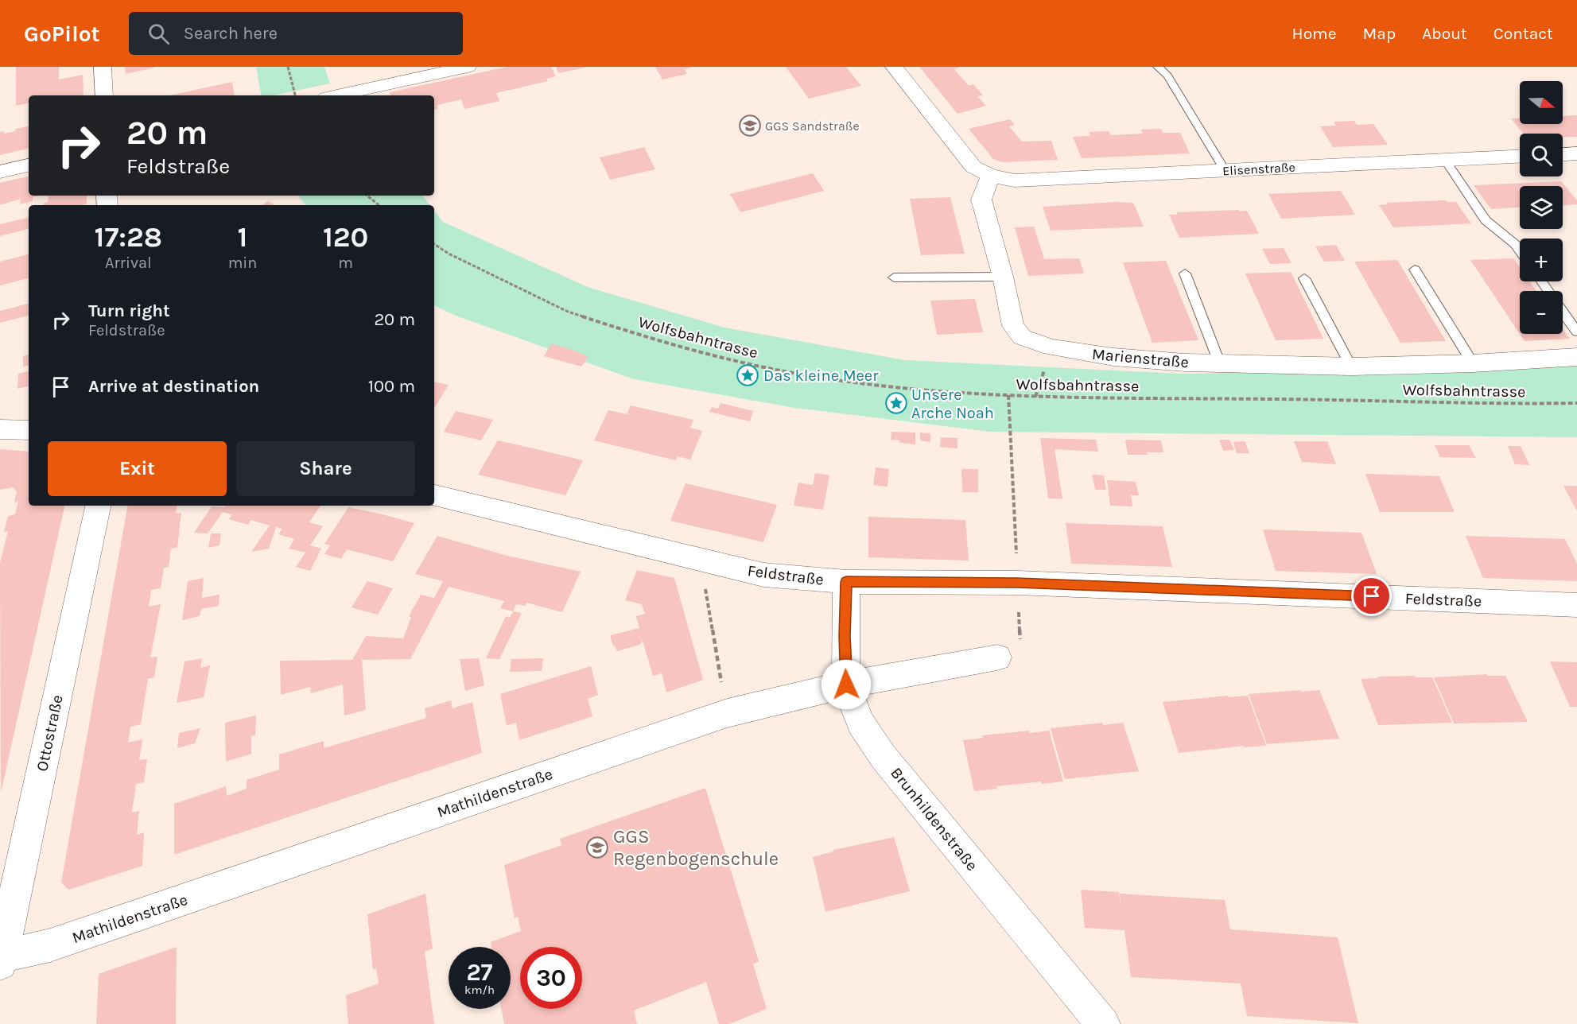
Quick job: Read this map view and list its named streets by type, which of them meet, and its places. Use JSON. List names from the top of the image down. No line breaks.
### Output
{"streets":{"street":["Elisenstraße","Marienstraße","Feldstraße","Ottostraße","Mathildenstraße","Brunhildenstraße"],"path":["Wolfsbahntrasse"]},"crossings":[["Elisenstraße","Marienstraße"],["Feldstraße","Brunhildenstraße"],["Ottostraße","Mathildenstraße"],["Mathildenstraße","Brunhildenstraße"]],"places":{"school or university":["GGS Sandstraße","GGS Regenbogenschule"],"place":["Das kleine Meer","Unsere Arche Noah"]},"north":"right","page":{"header":"GoPilot","search":"Search here","nav":["Home","Map","About","Contact"],"map_buttons":["+","−"],"turn":["20 m","Feldstraße"],"eta":["17:28","Arrival","1","min","120","m"],"list":[{"name":"Turn right","note":"Feldstraße","value":"20 m"},{"name":"Arrive at destination","value":"100 m"}],"buttons":["Exit","Share"],"speed":"27 km/h","limit":"30"}}
